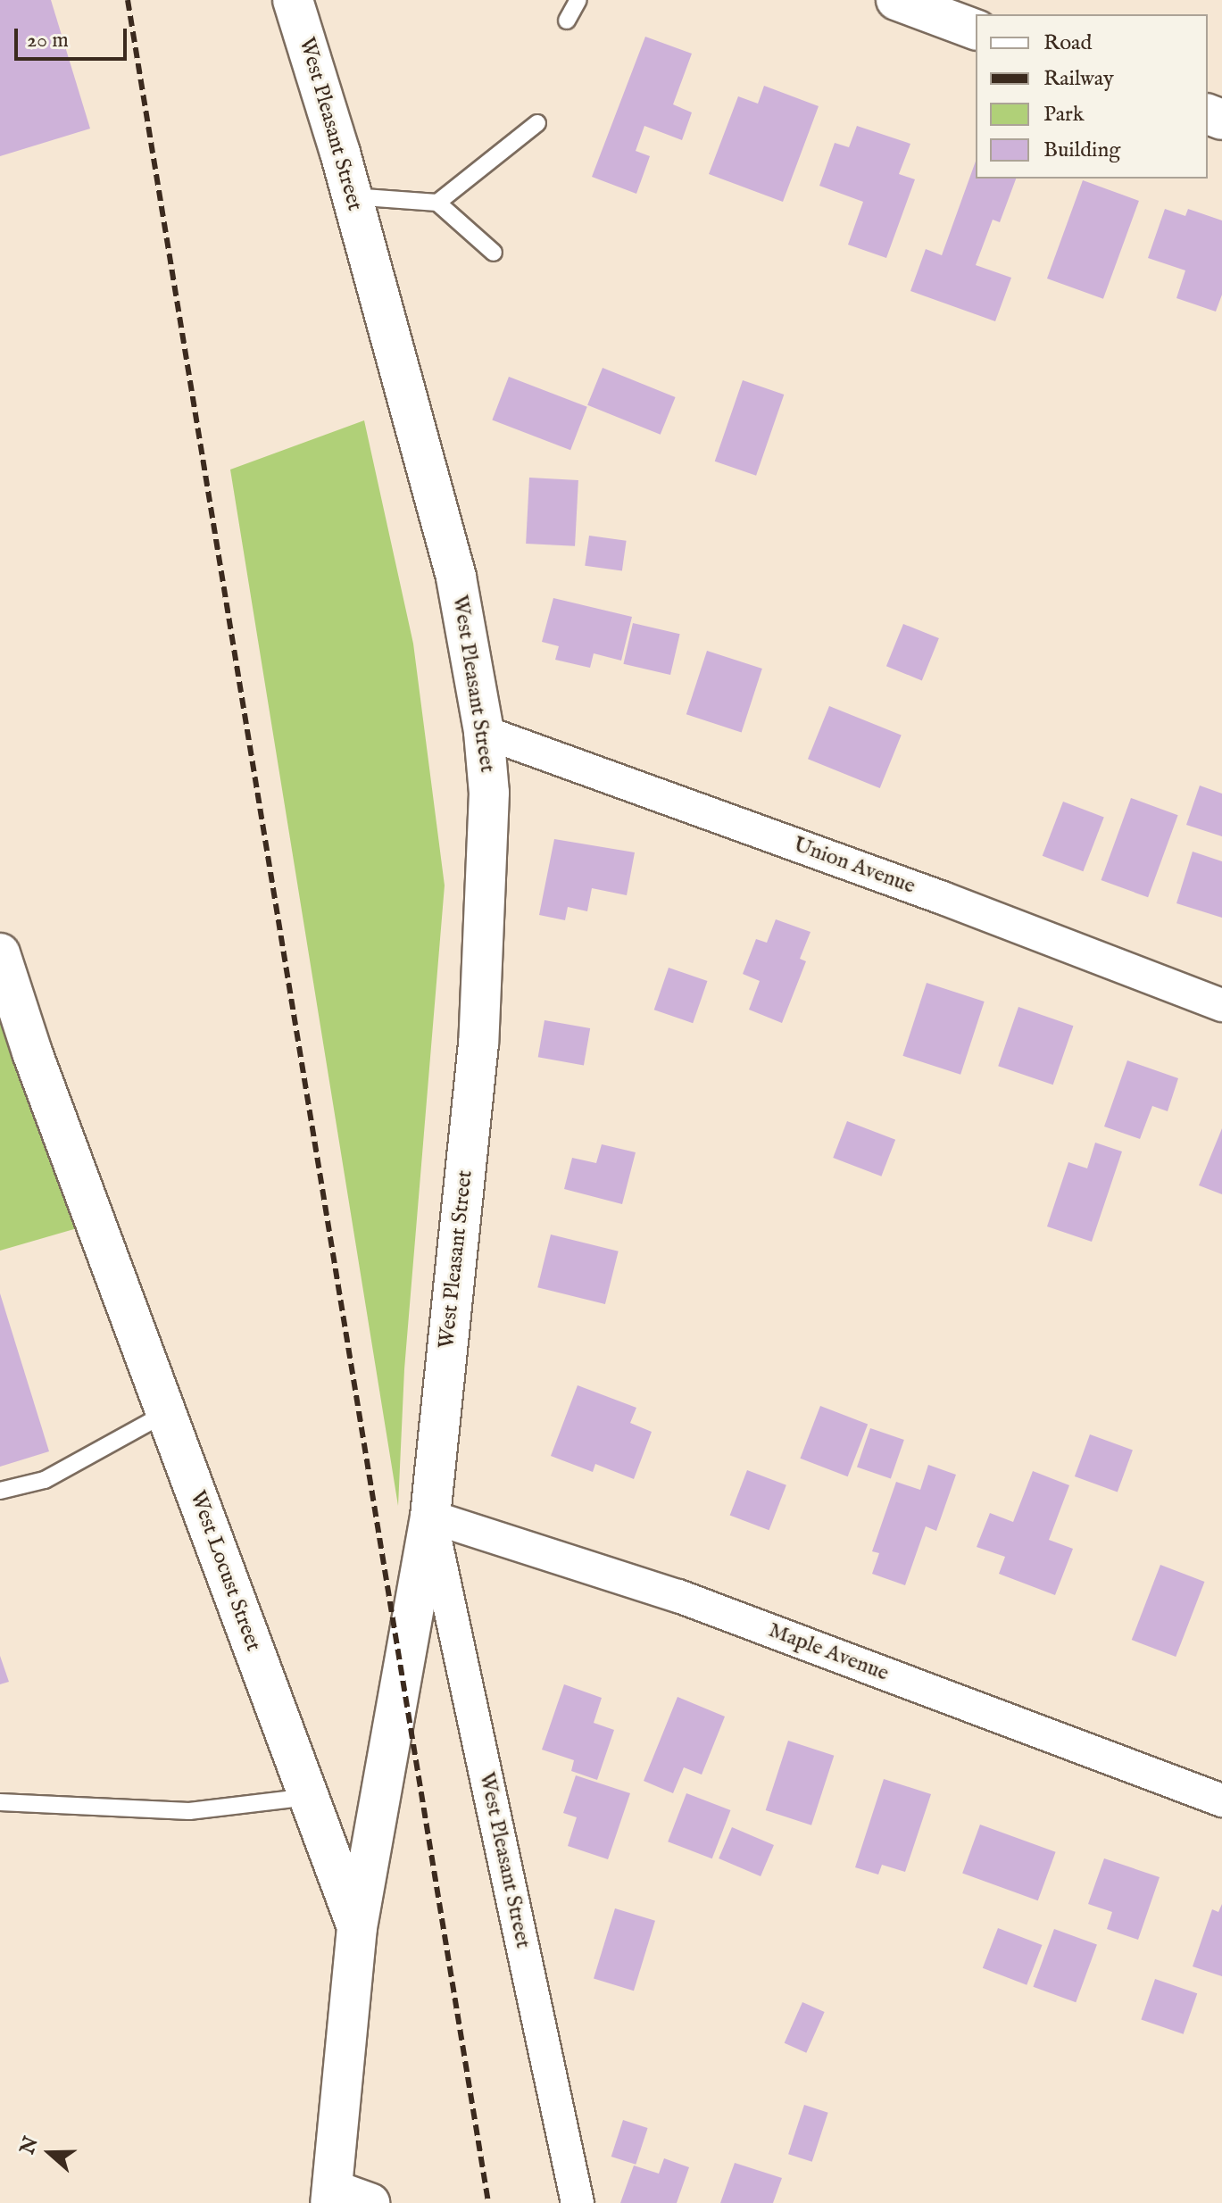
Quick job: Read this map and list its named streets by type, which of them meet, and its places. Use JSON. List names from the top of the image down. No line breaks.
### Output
{"streets":{"street":["West Pleasant Street","Union Avenue","West Locust Street","Maple Avenue"]},"crossings":[["West Pleasant Street","Union Avenue"],["West Pleasant Street","West Locust Street"],["West Pleasant Street","Maple Avenue"]],"legend":["Road","Railway","Park","Building"],"scale_bar":"20 m","north":"left"}
